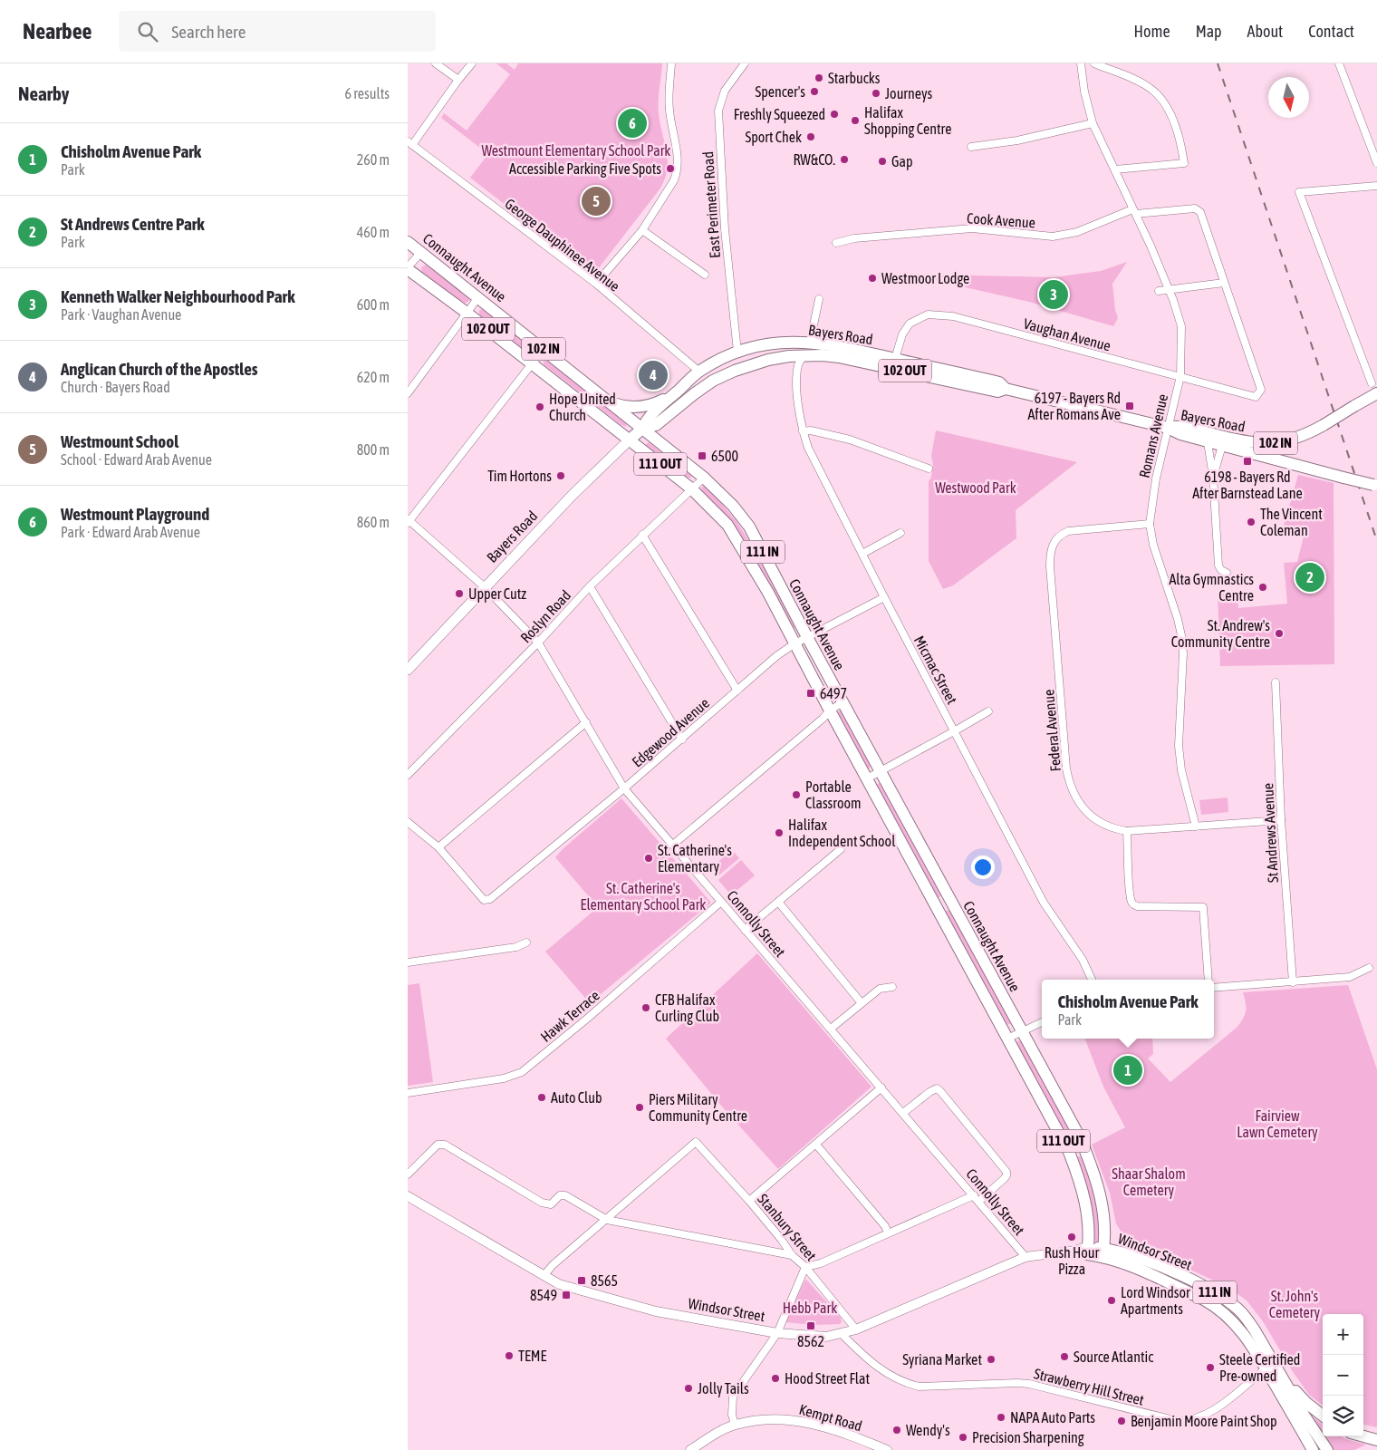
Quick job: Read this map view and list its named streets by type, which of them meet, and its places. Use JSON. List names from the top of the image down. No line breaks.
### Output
{"streets":{"main road":["Connaught Avenue","102 OUT","Bayers Road","102 IN","111 OUT","111 IN","Windsor Street"],"street":["East Perimeter Road","Cook Avenue","George Dauphinee Avenue","Vaughan Avenue","Romans Avenue","Roslyn Road","Micmac Street","Federal Avenue","Edgewood Avenue","St Andrews Avenue","Connolly Street","Hawk Terrace","Stanbury Street","Strawberry Hill Street","Kempt Road"]},"crossings":[["East Perimeter Road","Bayers Road"],["Cook Avenue","Vaughan Avenue"],["Cook Avenue","Romans Avenue"],["George Dauphinee Avenue","Bayers Road"],["Connaught Avenue","Bayers Road"],["Connaught Avenue","Roslyn Road"],["Connaught Avenue","Edgewood Avenue"],["Connaught Avenue","Windsor Street"],["Bayers Road","Vaughan Avenue"],["Bayers Road","Romans Avenue"],["Bayers Road","Micmac Street"],["Bayers Road","Connolly Street"],["Vaughan Avenue","Romans Avenue"],["Romans Avenue","Federal Avenue"],["Roslyn Road","Connolly Street"],["Micmac Street","Edgewood Avenue"],["Federal Avenue","St Andrews Avenue"],["Edgewood Avenue","Connolly Street"],["Connolly Street","Hawk Terrace"],["Connolly Street","Windsor Street"],["Stanbury Street","Windsor Street"],["Windsor Street","Strawberry Hill Street"]],"parks":["Westmount Elementary School Park","Westwood Park","St. Catherine's Elementary School Park","Fairview Lawn Cemetery","Shaar Shalom Cemetery","St. John's Cemetery","Hebb Park"],"places":{"other":["Starbucks","Spencer's","Journeys","Freshly Squeezed","Halifax Shopping Centre","Sport Chek","RW&CO.","Gap","Accessible Parking Five Spots","Westmoor Lodge","Hope United Church","Tim Hortons","The Vincent Coleman","Alta Gymnastics Centre","Upper Cutz","St. Andrew's Community Centre","Portable Classroom","Halifax Independent School","St. Catherine's Elementary","CFB Halifax Curling Club","Auto Club","Piers Military Community Centre","Rush Hour Pizza","Lord Windsor Apartments","TEME","Source Atlantic","Syriana Market","Steele Certified Pre-owned","Hood Street Flat","Jolly Tails","NAPA Auto Parts","Benjamin Moore Paint Shop","Wendy's","Precision Sharpening"],"transit":["6197 - Bayers Rd After Romans Ave","6500","6198 - Bayers Rd After Barnstead Lane","6497","8565","8549","8562"]},"north":"bottom","page":{"header":"Nearbee","search":"Search here","nav":["Home","Map","About","Contact"],"heading":["Nearby","6 results"],"pins":["6","5","3","4","2","1"],"list":[{"mark":"1","name":"Chisholm Avenue Park","note":"Park","value":"260 m"},{"mark":"2","name":"St Andrews Centre Park","note":"Park","value":"460 m"},{"mark":"3","name":"Kenneth Walker Neighbourhood Park","note":"Park · Vaughan Avenue","value":"600 m"},{"mark":"4","name":"Anglican Church of the Apostles","note":"Church · Bayers Road","value":"620 m"},{"mark":"5","name":"Westmount School","note":"School · Edward Arab Avenue","value":"800 m"},{"mark":"6","name":"Westmount Playground","note":"Park · Edward Arab Avenue","value":"860 m"}],"popup":["Chisholm Avenue Park","Park"],"map_buttons":["+","−"]}}
